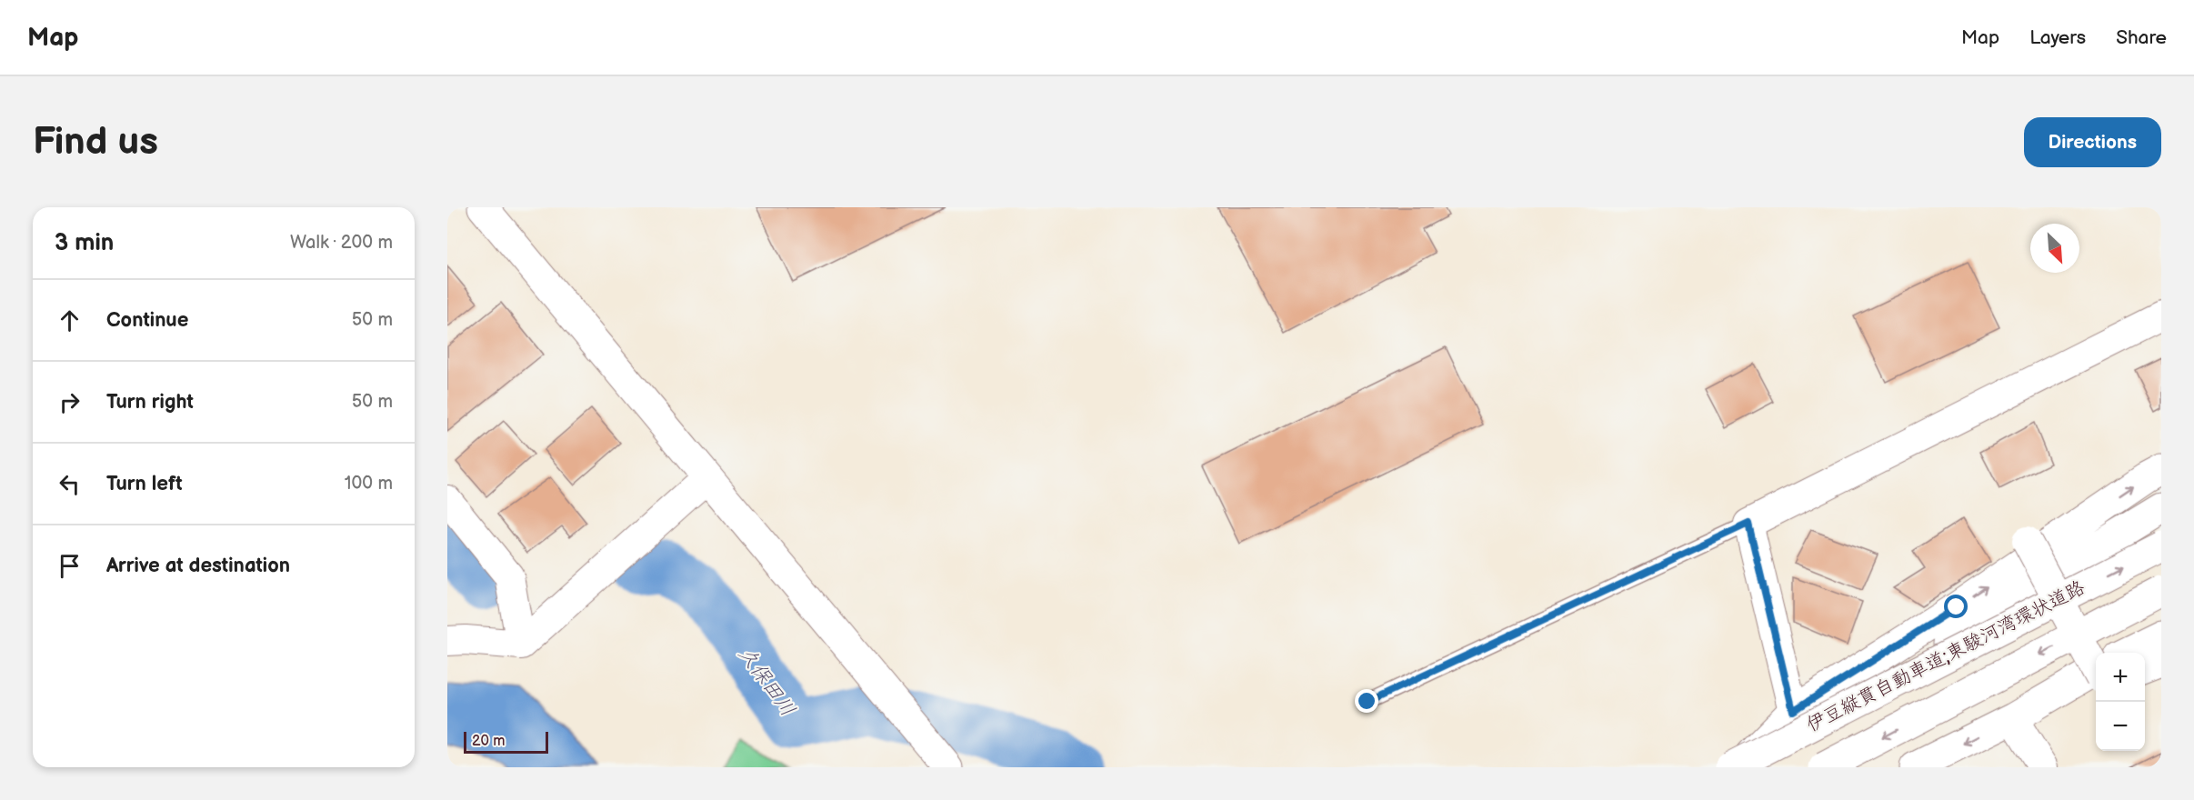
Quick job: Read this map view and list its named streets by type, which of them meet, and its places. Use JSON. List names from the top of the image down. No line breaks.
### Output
{"streets":{"main road":["伊豆縦貫自動車道;東駿河湾環状道路"]},"water":["久保田川"],"scale_bar":"20 m","north":"bottom right","page":{"header":"Map","nav":["Map","Layers","Share"],"buttons":"Directions","title":"Find us","heading":["3 min","Walk · 200 m"],"list":[["Continue","50 m"],["Turn right","50 m"],["Turn left","100 m"],"Arrive at destination"],"map_buttons":["+","−"],"scale":"20 m"}}
